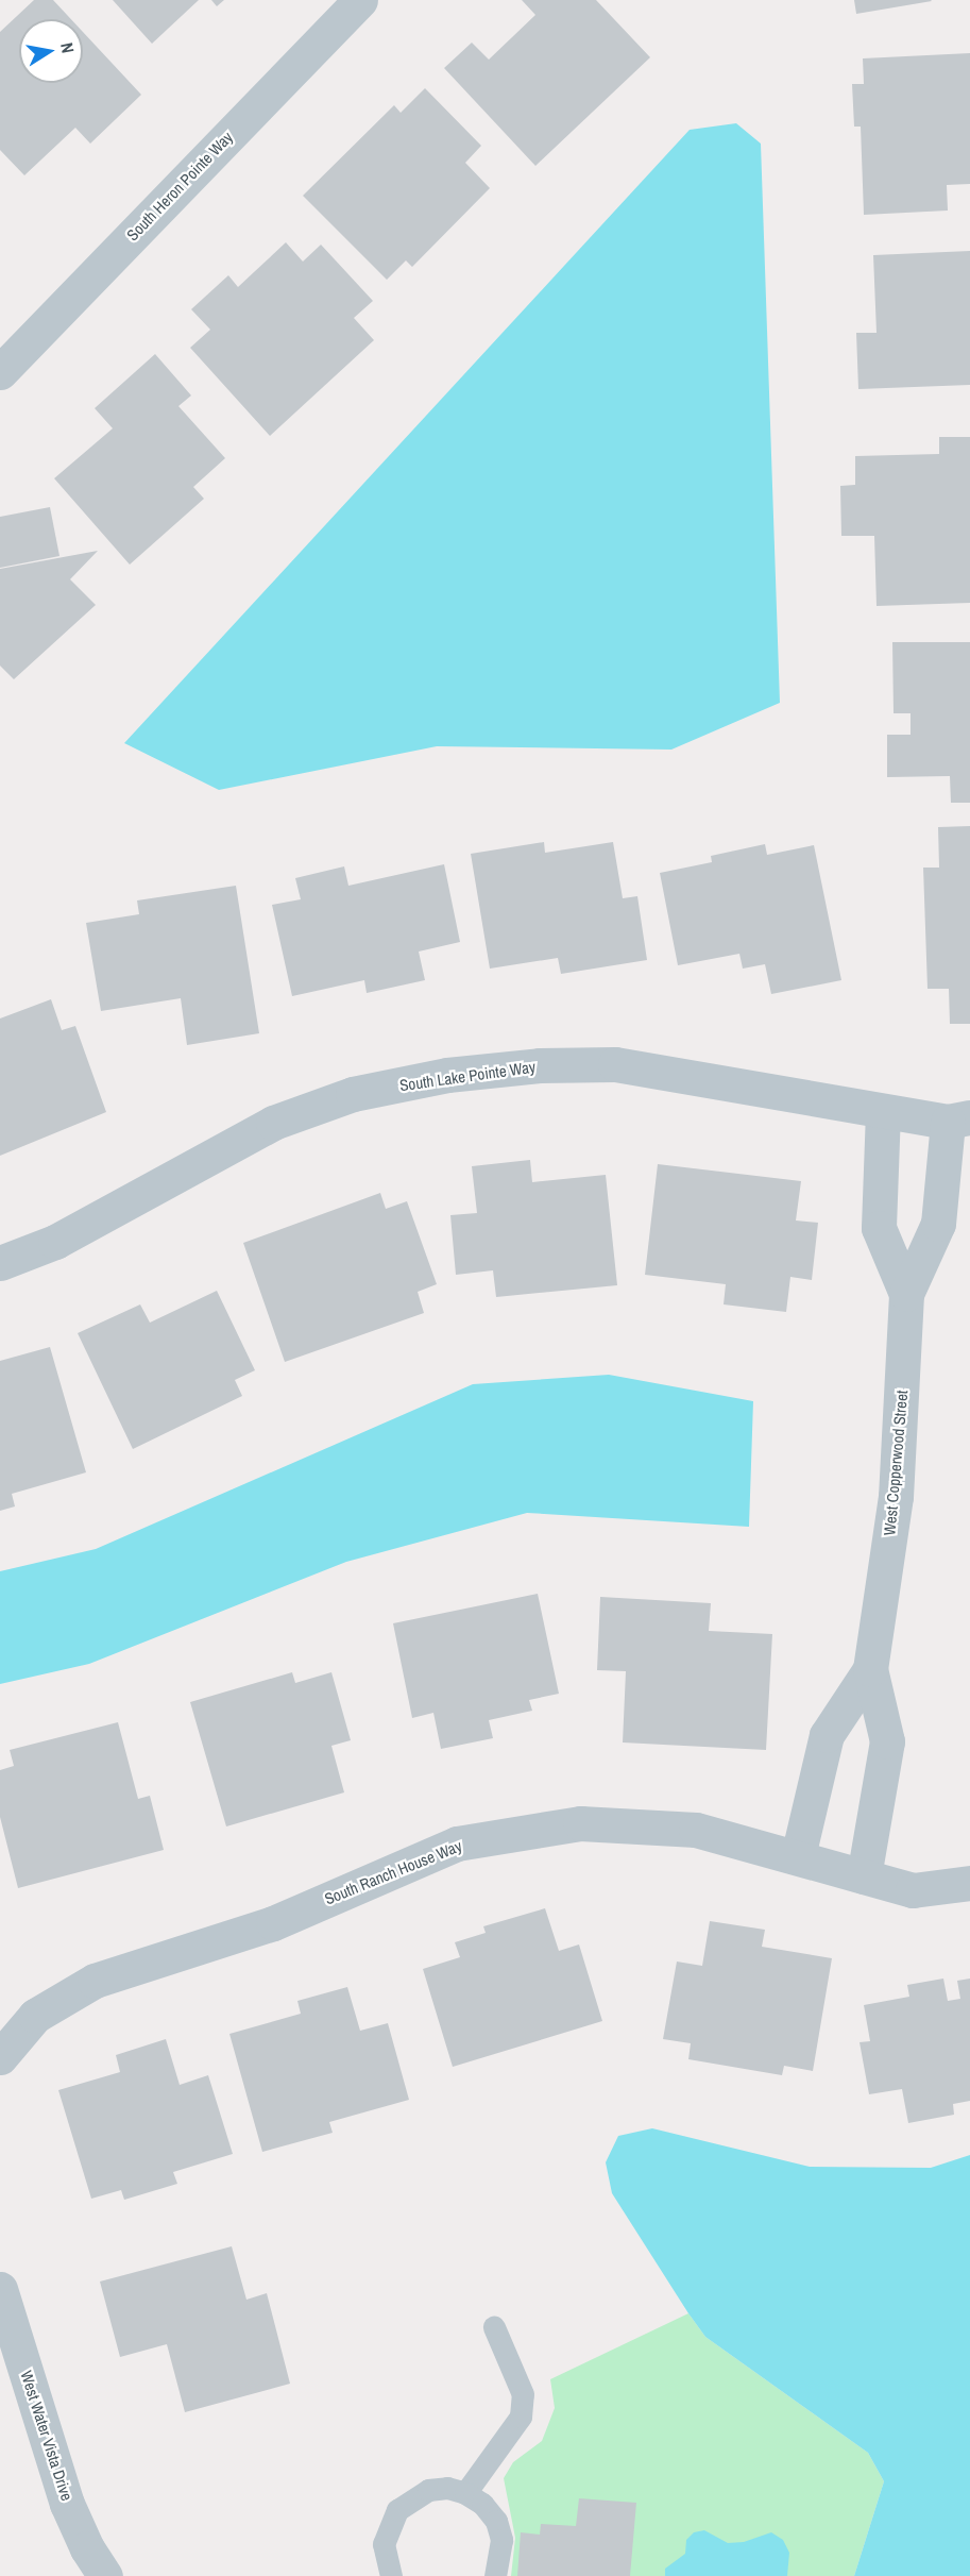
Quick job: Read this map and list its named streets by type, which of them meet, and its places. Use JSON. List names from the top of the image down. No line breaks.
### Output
{"streets":{"street":["South Heron Pointe Way","South Lake Pointe Way","West Copperwood Street","South Ranch House Way","West Water Vista Drive"]},"crossings":[["South Lake Pointe Way","West Copperwood Street"],["West Copperwood Street","South Ranch House Way"]],"north":"right"}
